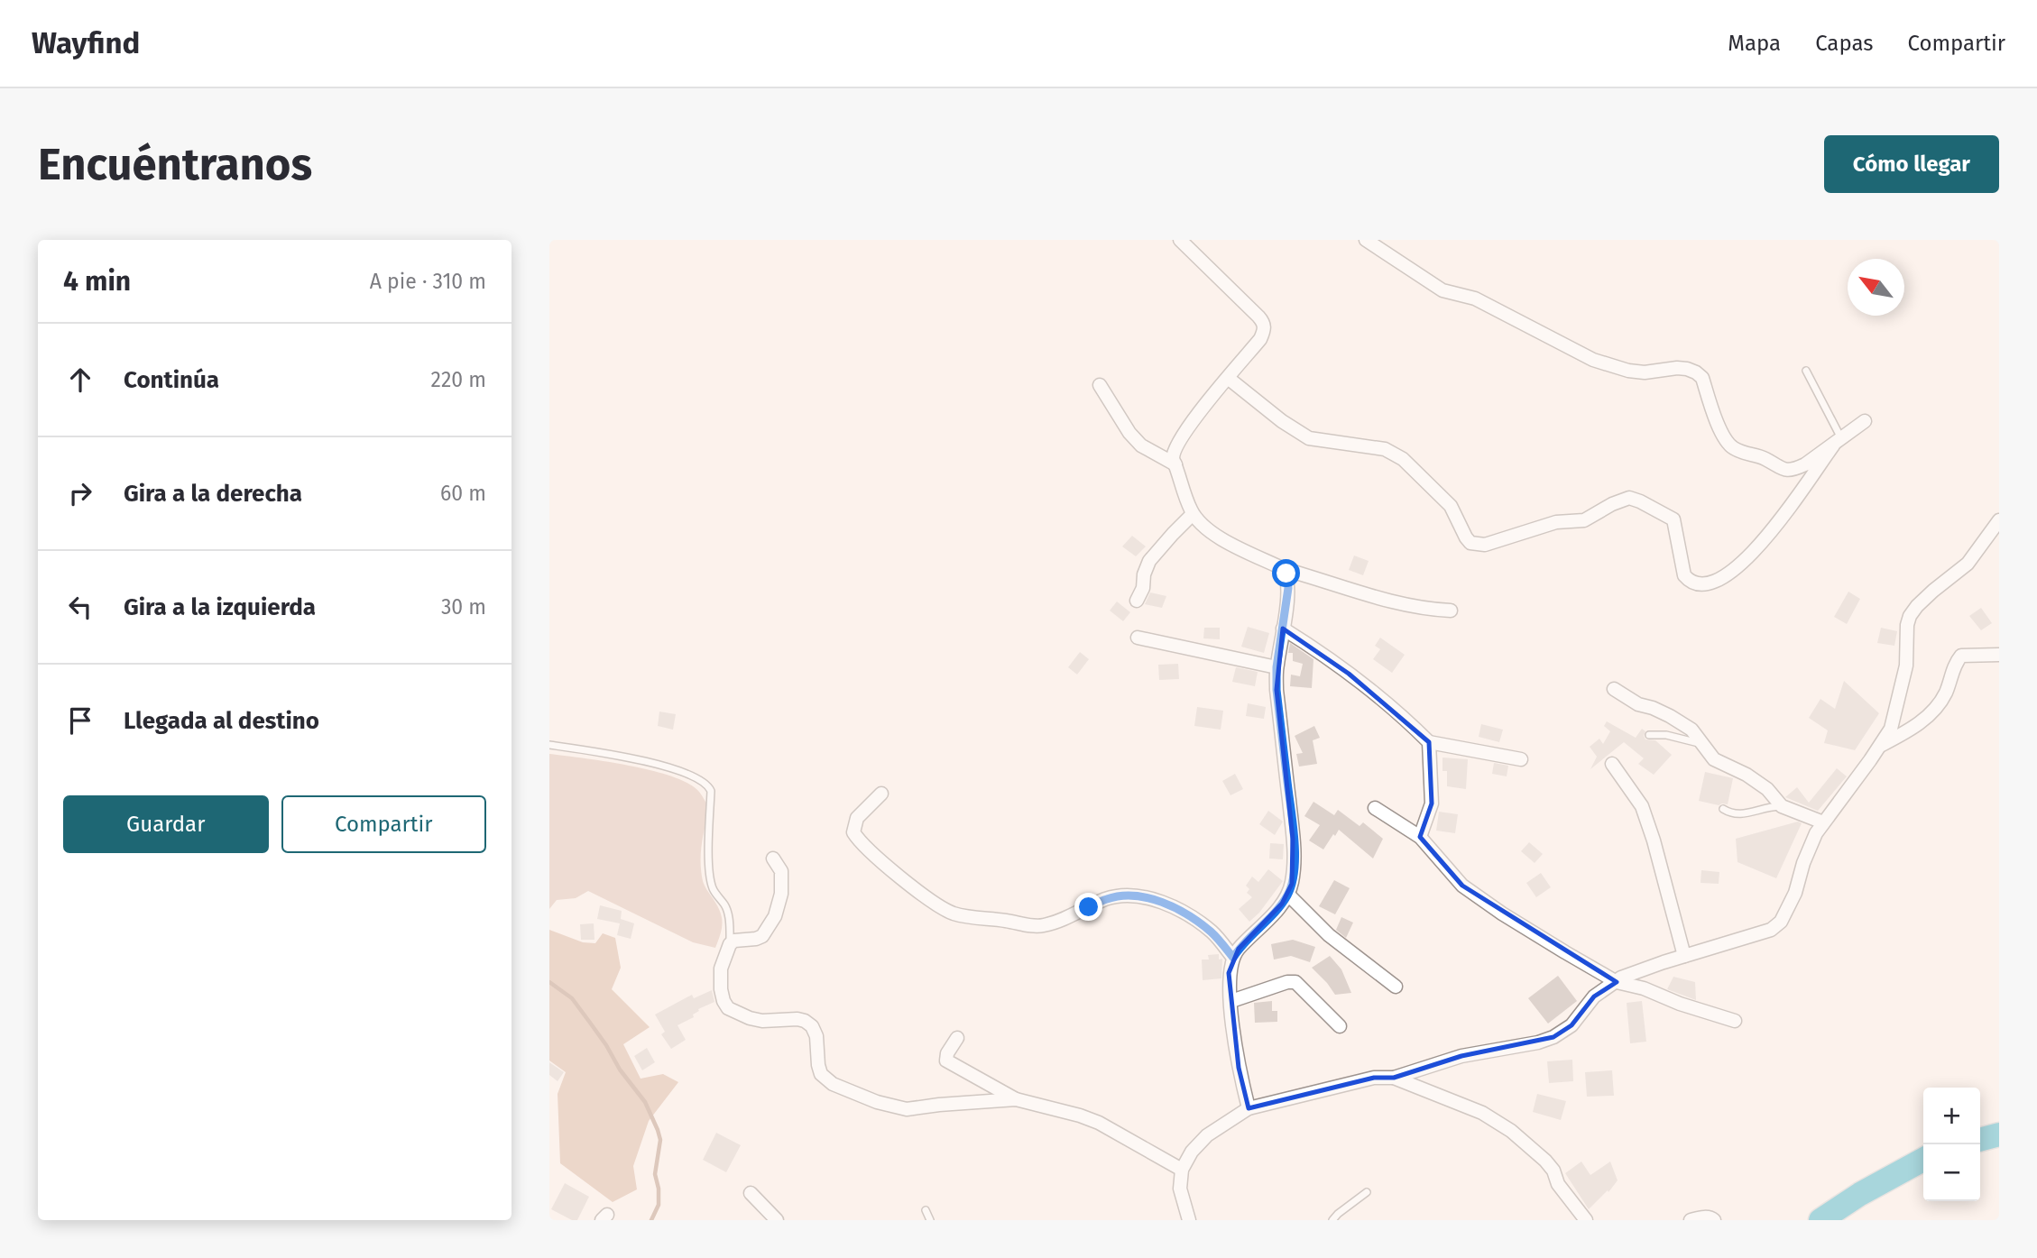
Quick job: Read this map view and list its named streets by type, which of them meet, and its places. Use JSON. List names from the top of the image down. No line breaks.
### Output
{"north":"top left","page":{"header":"Wayfind","nav":["Mapa","Capas","Compartir"],"buttons":["Cómo llegar",["Guardar","Compartir"]],"title":"Encuéntranos","heading":["4 min","A pie · 310 m"],"list":[["Continúa","220 m"],["Gira a la derecha","60 m"],["Gira a la izquierda","30 m"],"Llegada al destino"],"map_buttons":["+","−"]}}
